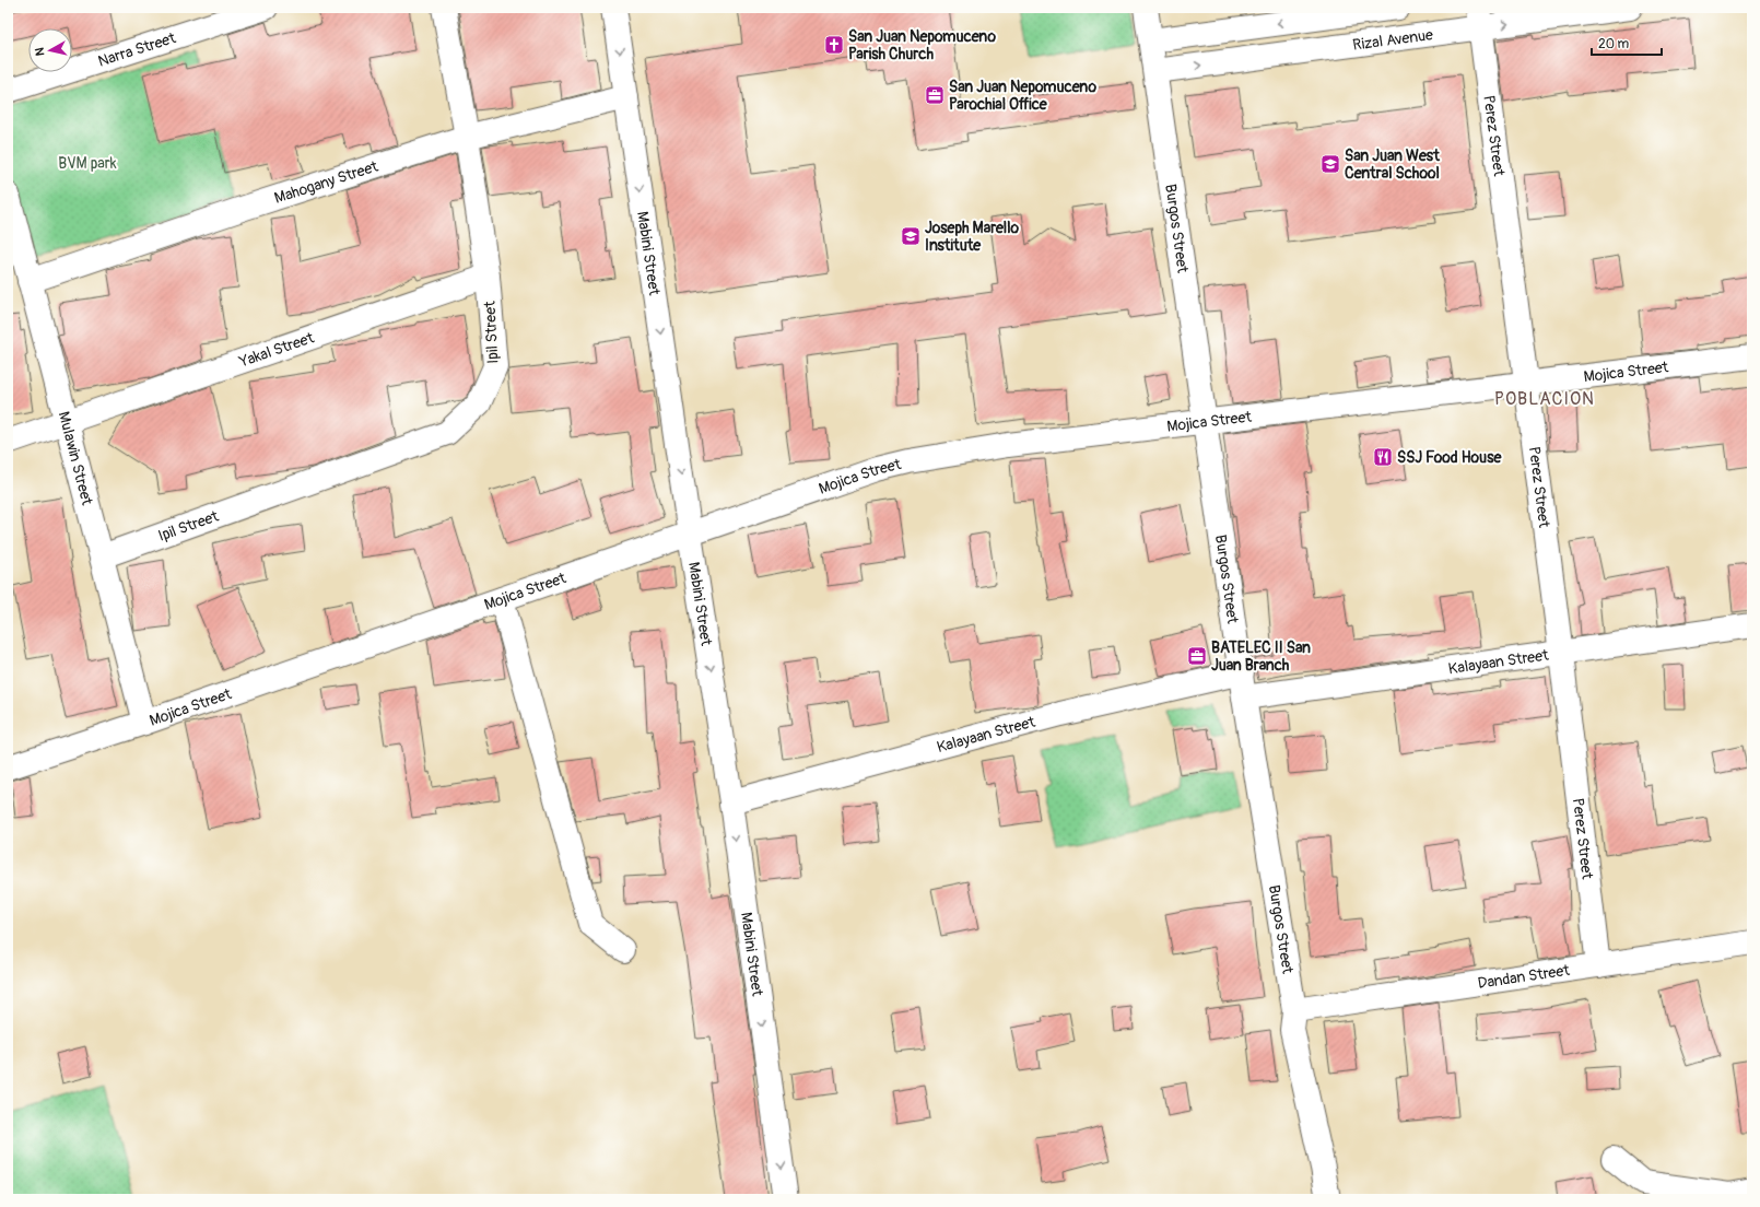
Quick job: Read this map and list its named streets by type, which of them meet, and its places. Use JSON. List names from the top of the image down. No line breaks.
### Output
{"streets":{"street":["Rizal Avenue","Narra Street","Perez Street","Mahogany Street","Burgos Street","Mabini Street","Ipil Street","Yakal Street","Mojica Street","Mulawin Street","Kalayaan Street","Dandan Street"]},"crossings":[["Rizal Avenue","Perez Street"],["Rizal Avenue","Burgos Street"],["Perez Street","Mojica Street"],["Perez Street","Kalayaan Street"],["Perez Street","Dandan Street"],["Mahogany Street","Mabini Street"],["Mahogany Street","Ipil Street"],["Mahogany Street","Mulawin Street"],["Burgos Street","Mojica Street"],["Burgos Street","Kalayaan Street"],["Burgos Street","Dandan Street"],["Mabini Street","Mojica Street"],["Mabini Street","Kalayaan Street"],["Ipil Street","Yakal Street"],["Ipil Street","Mulawin Street"],["Yakal Street","Mulawin Street"],["Mojica Street","Mulawin Street"]],"districts":["POBLACION"],"parks":["BVM park"],"places":{"church":["San Juan Nepomuceno Parish Church"],"office":["San Juan Nepomuceno Parochial Office","BATELEC II San Juan Branch"],"school or university":["San Juan West Central School","Joseph Marello Institute"],"restaurant":["SSJ Food House"]},"scale_bar":"20 m","north":"left"}
